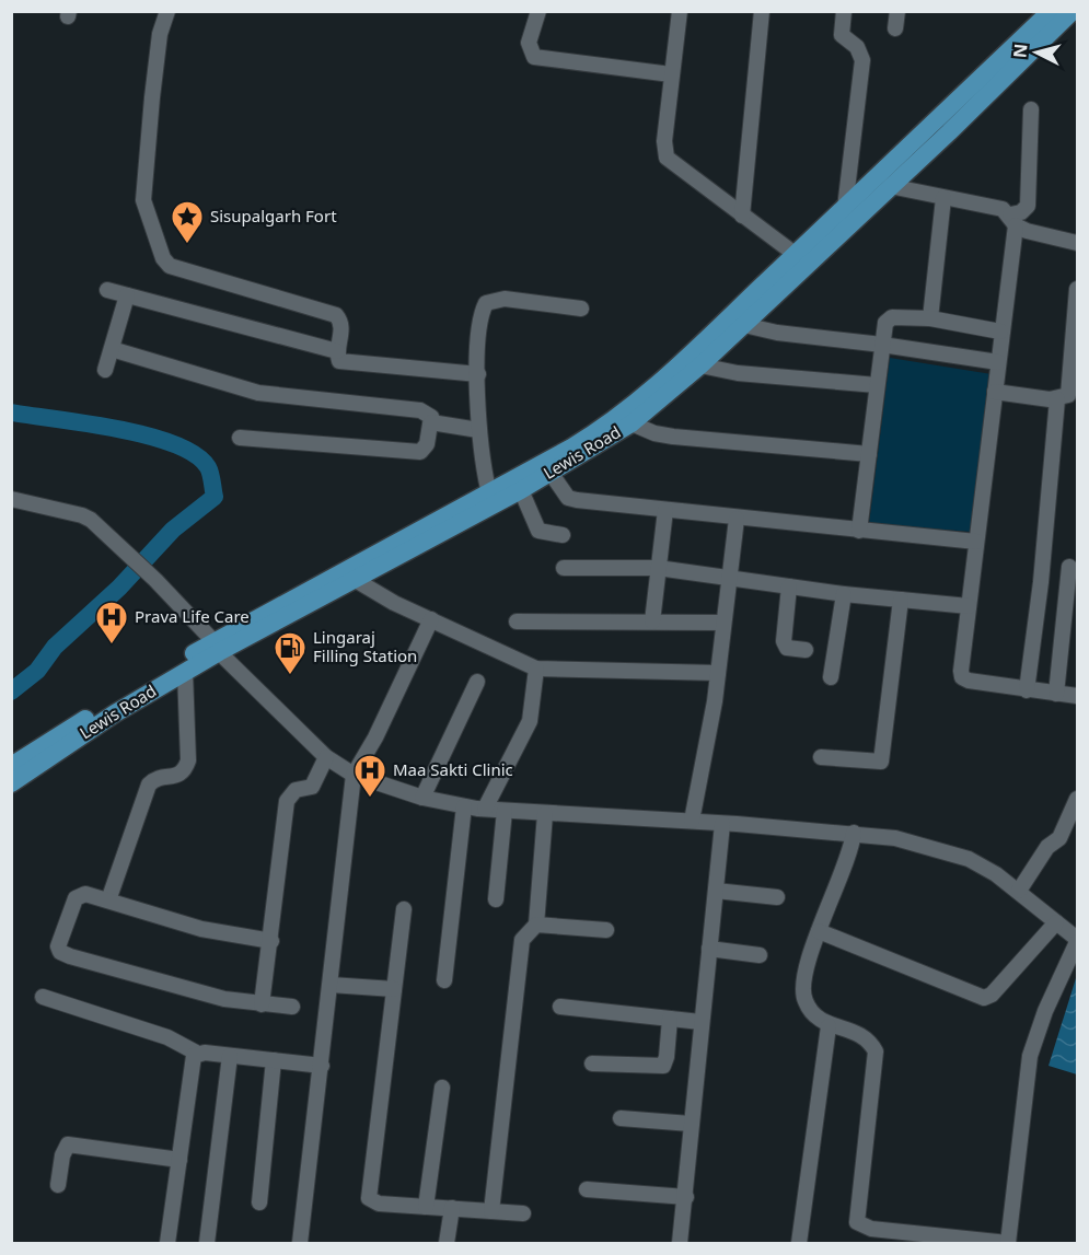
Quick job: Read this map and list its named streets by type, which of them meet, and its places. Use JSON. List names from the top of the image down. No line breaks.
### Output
{"streets":{"main road":["Lewis Road"]},"places":{"place":["Sisupalgarh Fort"],"hospital":["Prava Life Care","Maa Sakti Clinic"],"fuel station":["Lingaraj Filling Station"]},"north":"left"}
